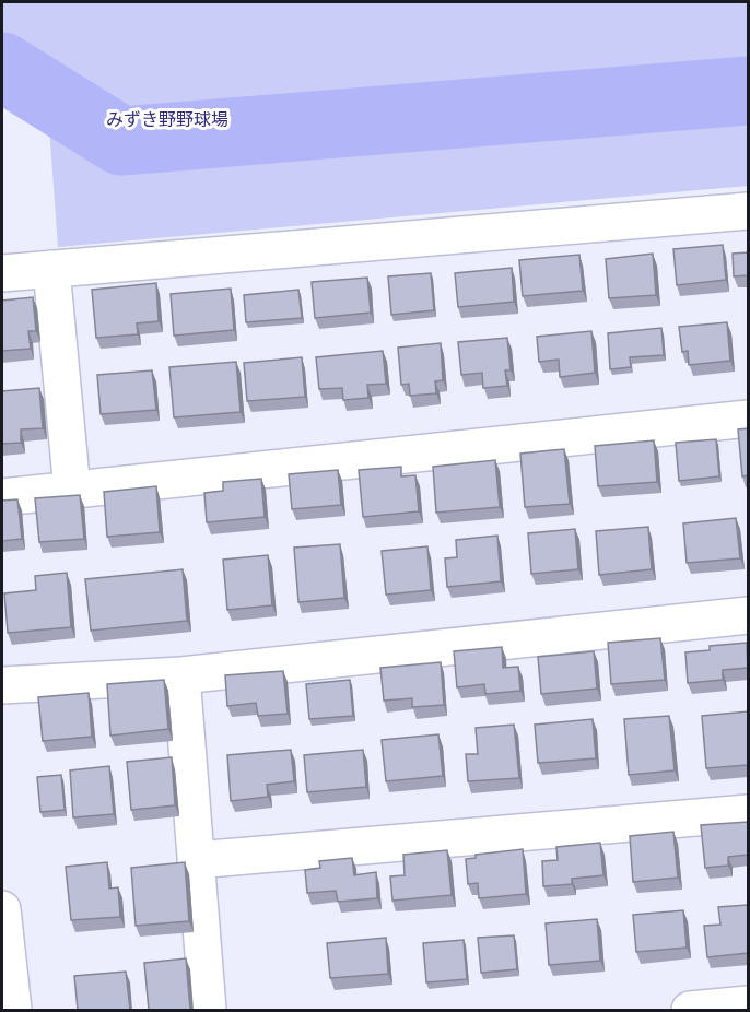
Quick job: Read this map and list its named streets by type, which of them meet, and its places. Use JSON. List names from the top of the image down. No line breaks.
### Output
{"parks":["みずき野野球場"]}
